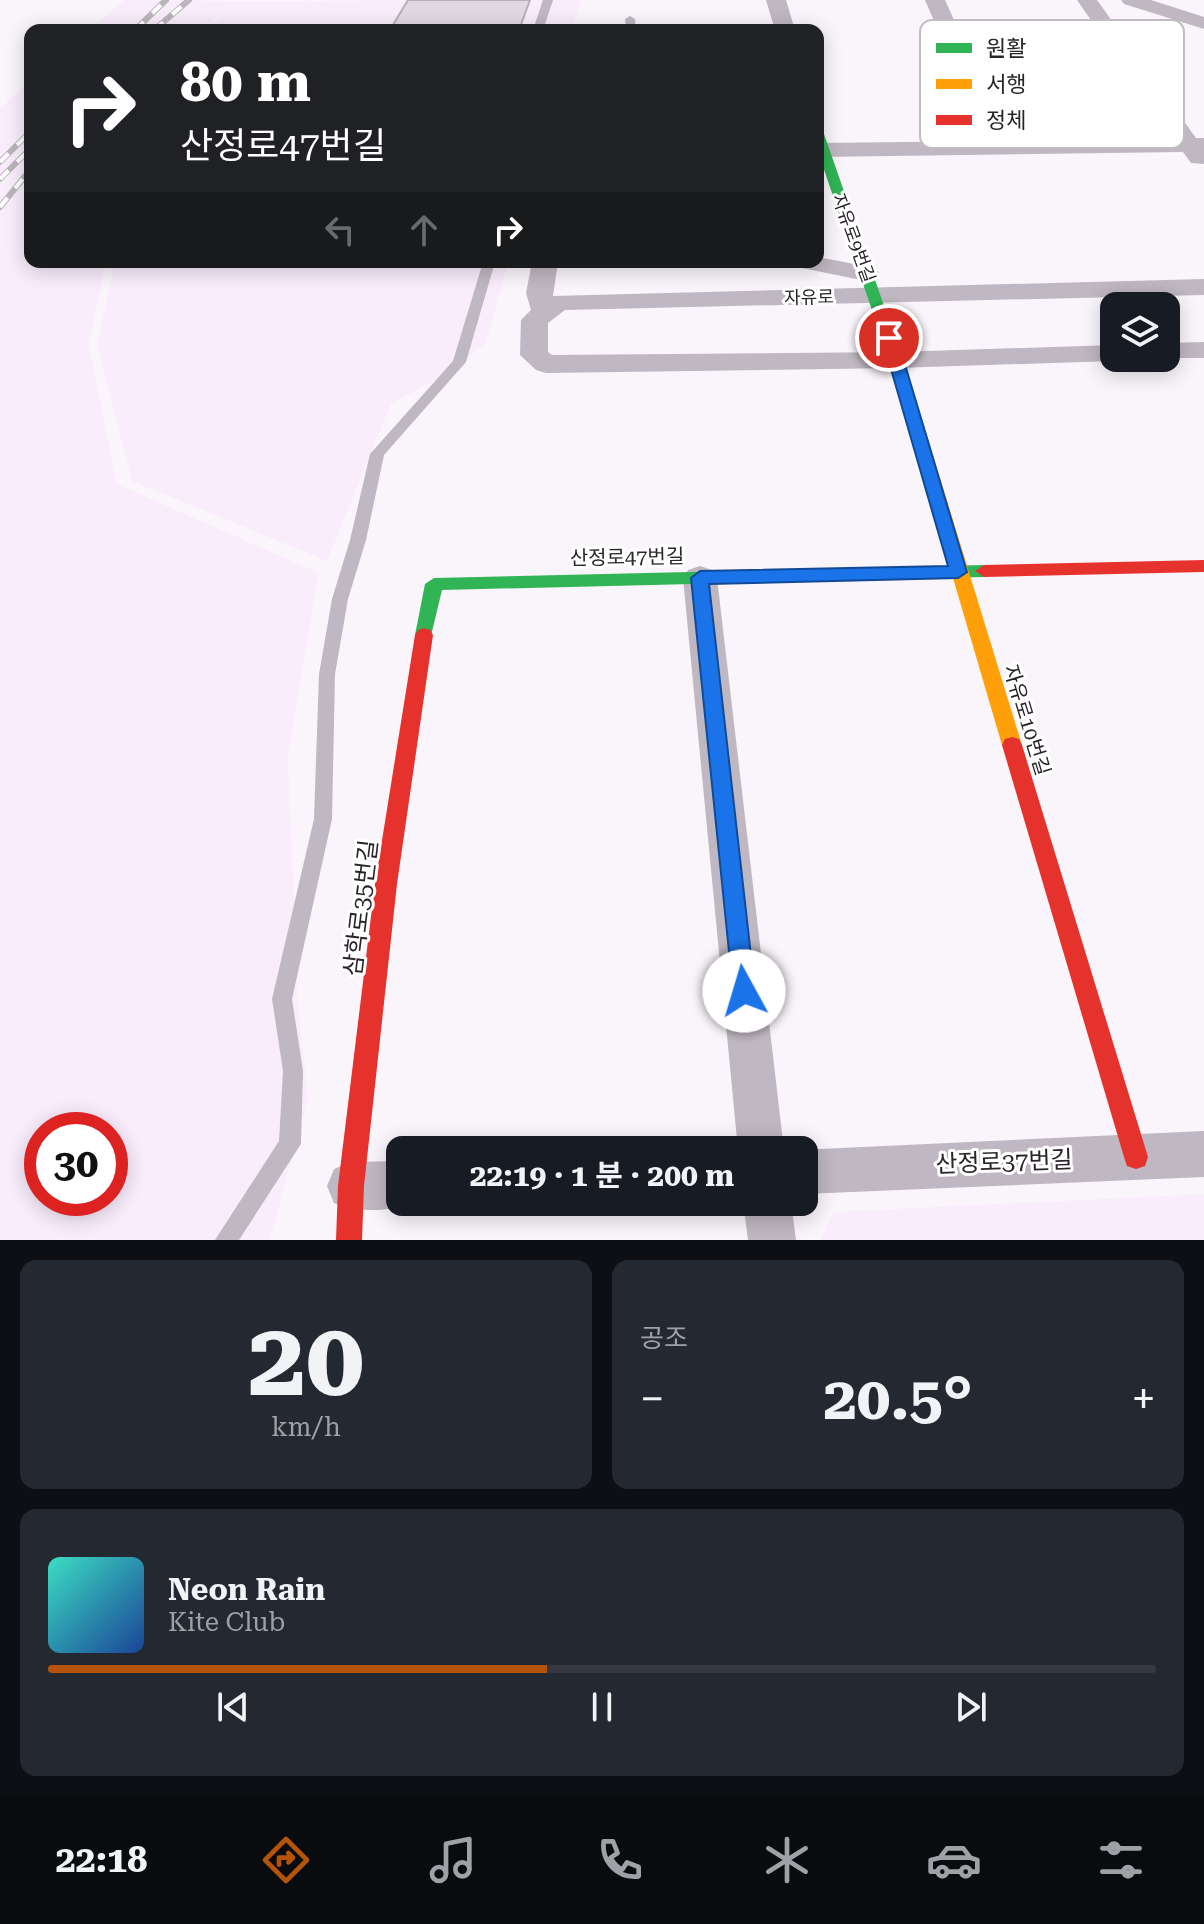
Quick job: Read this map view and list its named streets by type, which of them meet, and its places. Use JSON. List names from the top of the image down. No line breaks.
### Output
{"streets":{"street":["자유로9번길","자유로","산정로47번길","자유로10번길","삼학로35번길","산정로37번길"]},"crossings":[["자유로9번길","자유로"],["자유로9번길","자유로10번길"],["자유로","자유로10번길"],["산정로47번길","자유로10번길"],["산정로47번길","삼학로35번길"],["자유로10번길","산정로37번길"]],"legend":["원활","서행","정체"],"page":{"turn":["80 m","산정로47번길"],"limit":"30","trip":"22:19 · 1 분 · 200 m","tile":[["20","km/h"],"공조"],"heat":["−","20.5°","+"],"song":["Neon Rain","Kite Club"],"tabs":"22:18"}}
